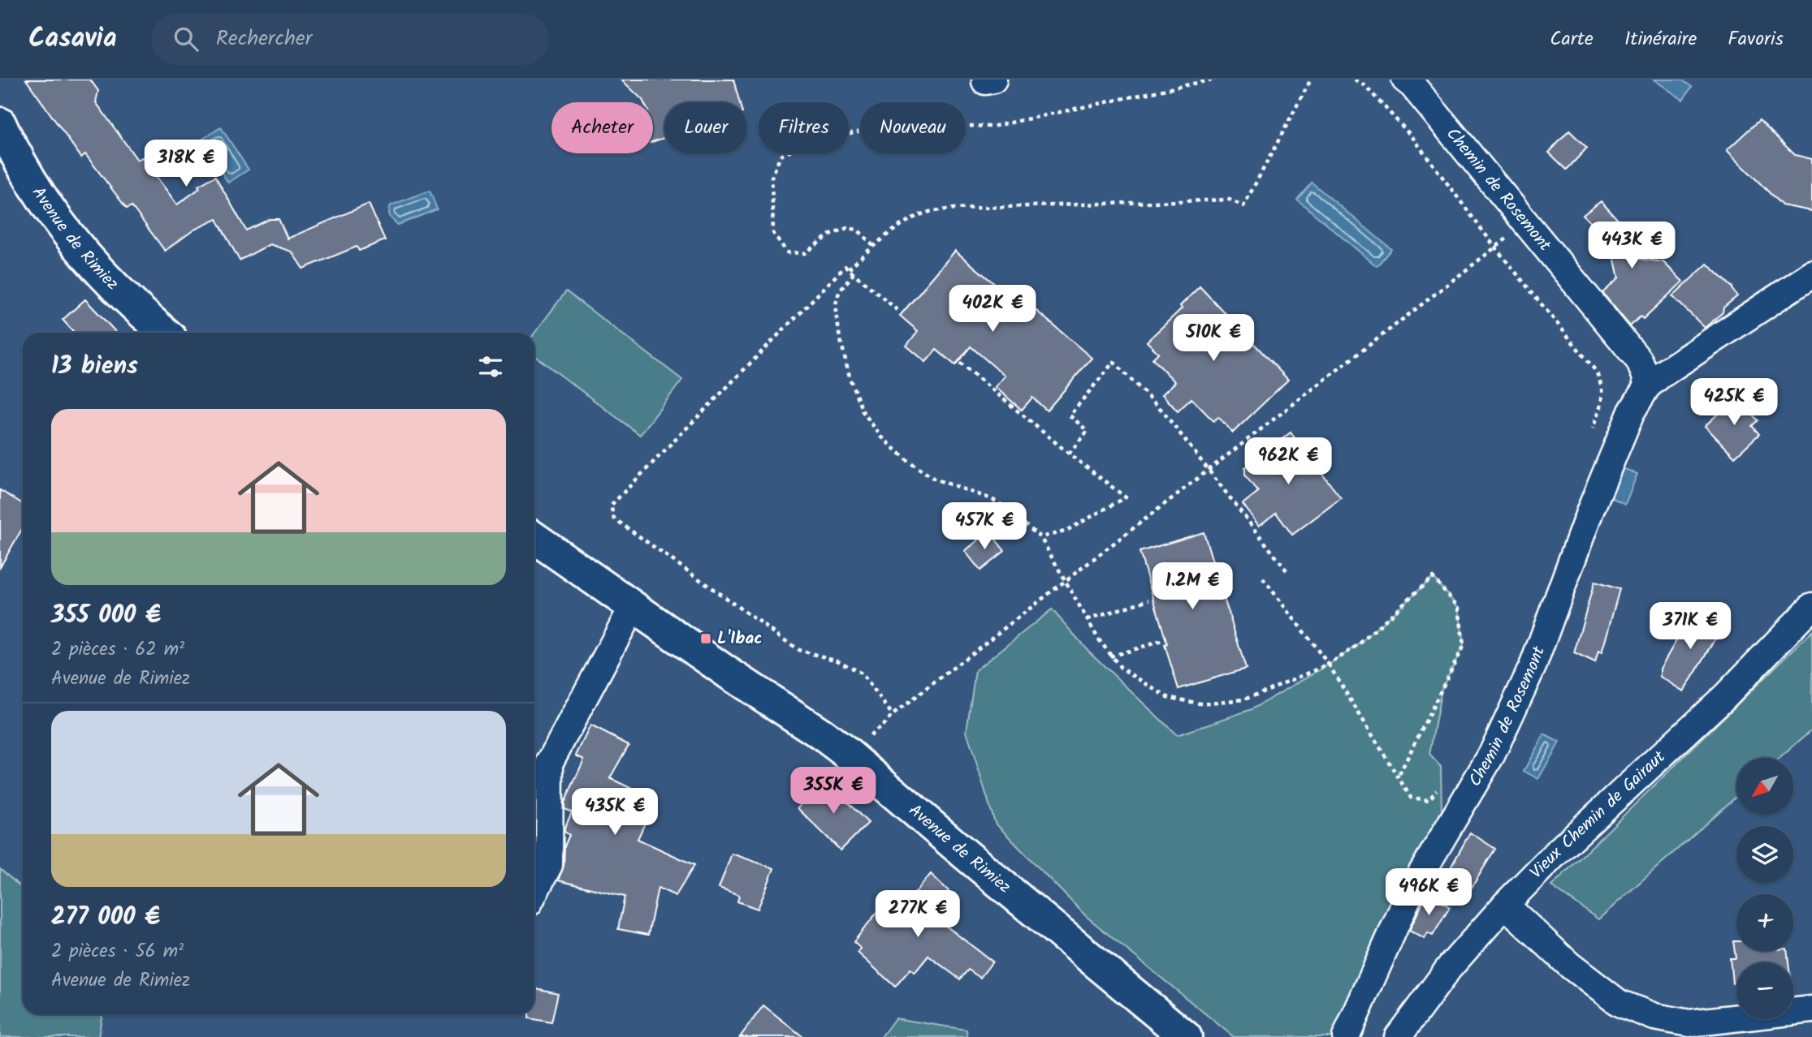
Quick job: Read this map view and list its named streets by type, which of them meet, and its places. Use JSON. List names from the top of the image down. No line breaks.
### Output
{"streets":{"street":["Chemin de Rosemont","Avenue de Rimiez","Vieux Chemin de Gairaut"]},"places":{"transit":["L'Ibac"]},"north":"bottom left","page":{"header":"Casavia","search":"Rechercher","nav":["Carte","Itinéraire","Favoris"],"chip":["Acheter","Louer","Filtres","Nouveau"],"price":["318K €","443K €","402K €","510K €","425K €","962K €","457K €","1.2M €","371K €","355K €","435K €","496K €","277K €"],"heading":"13 biens","list":[{"name":"355 000 €","note":"2 pièces · 62 m² · Avenue de Rimiez"},{"name":"277 000 €","note":"2 pièces · 56 m² · Avenue de Rimiez"}],"map_buttons":["+","−"]}}
